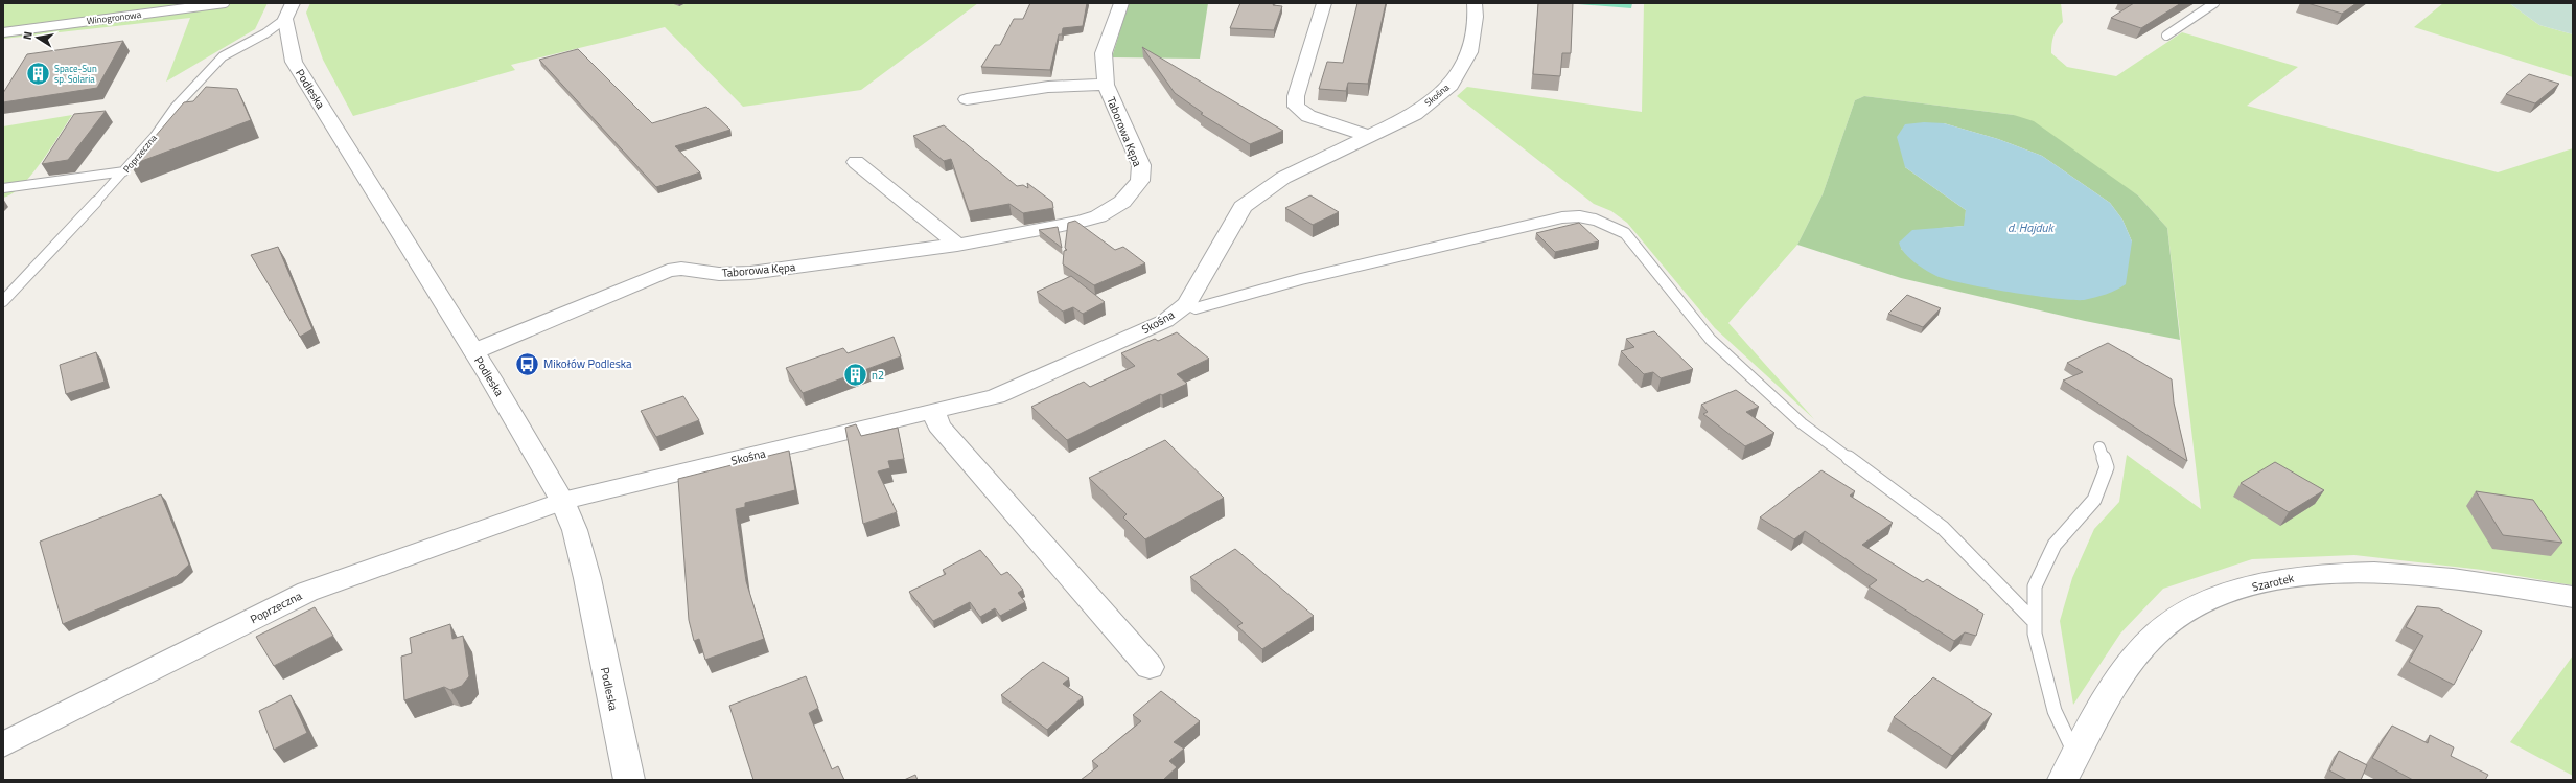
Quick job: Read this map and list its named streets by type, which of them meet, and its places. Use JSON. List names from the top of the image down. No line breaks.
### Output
{"streets":{"street":["Podleska","Skośna","Taborowa Kępa","Poprzeczna","Szarotek"],"lane":["Winogronowa"]},"crossings":[["Podleska","Skośna"],["Podleska","Taborowa Kępa"],["Podleska","Poprzeczna"],["Skośna","Poprzeczna"]],"water":["d. Hajduk"],"places":{"building":["Space-Sun sp. Solaria","n2"],"bus stop":["Mikołów Podleska"]},"north":"left"}
